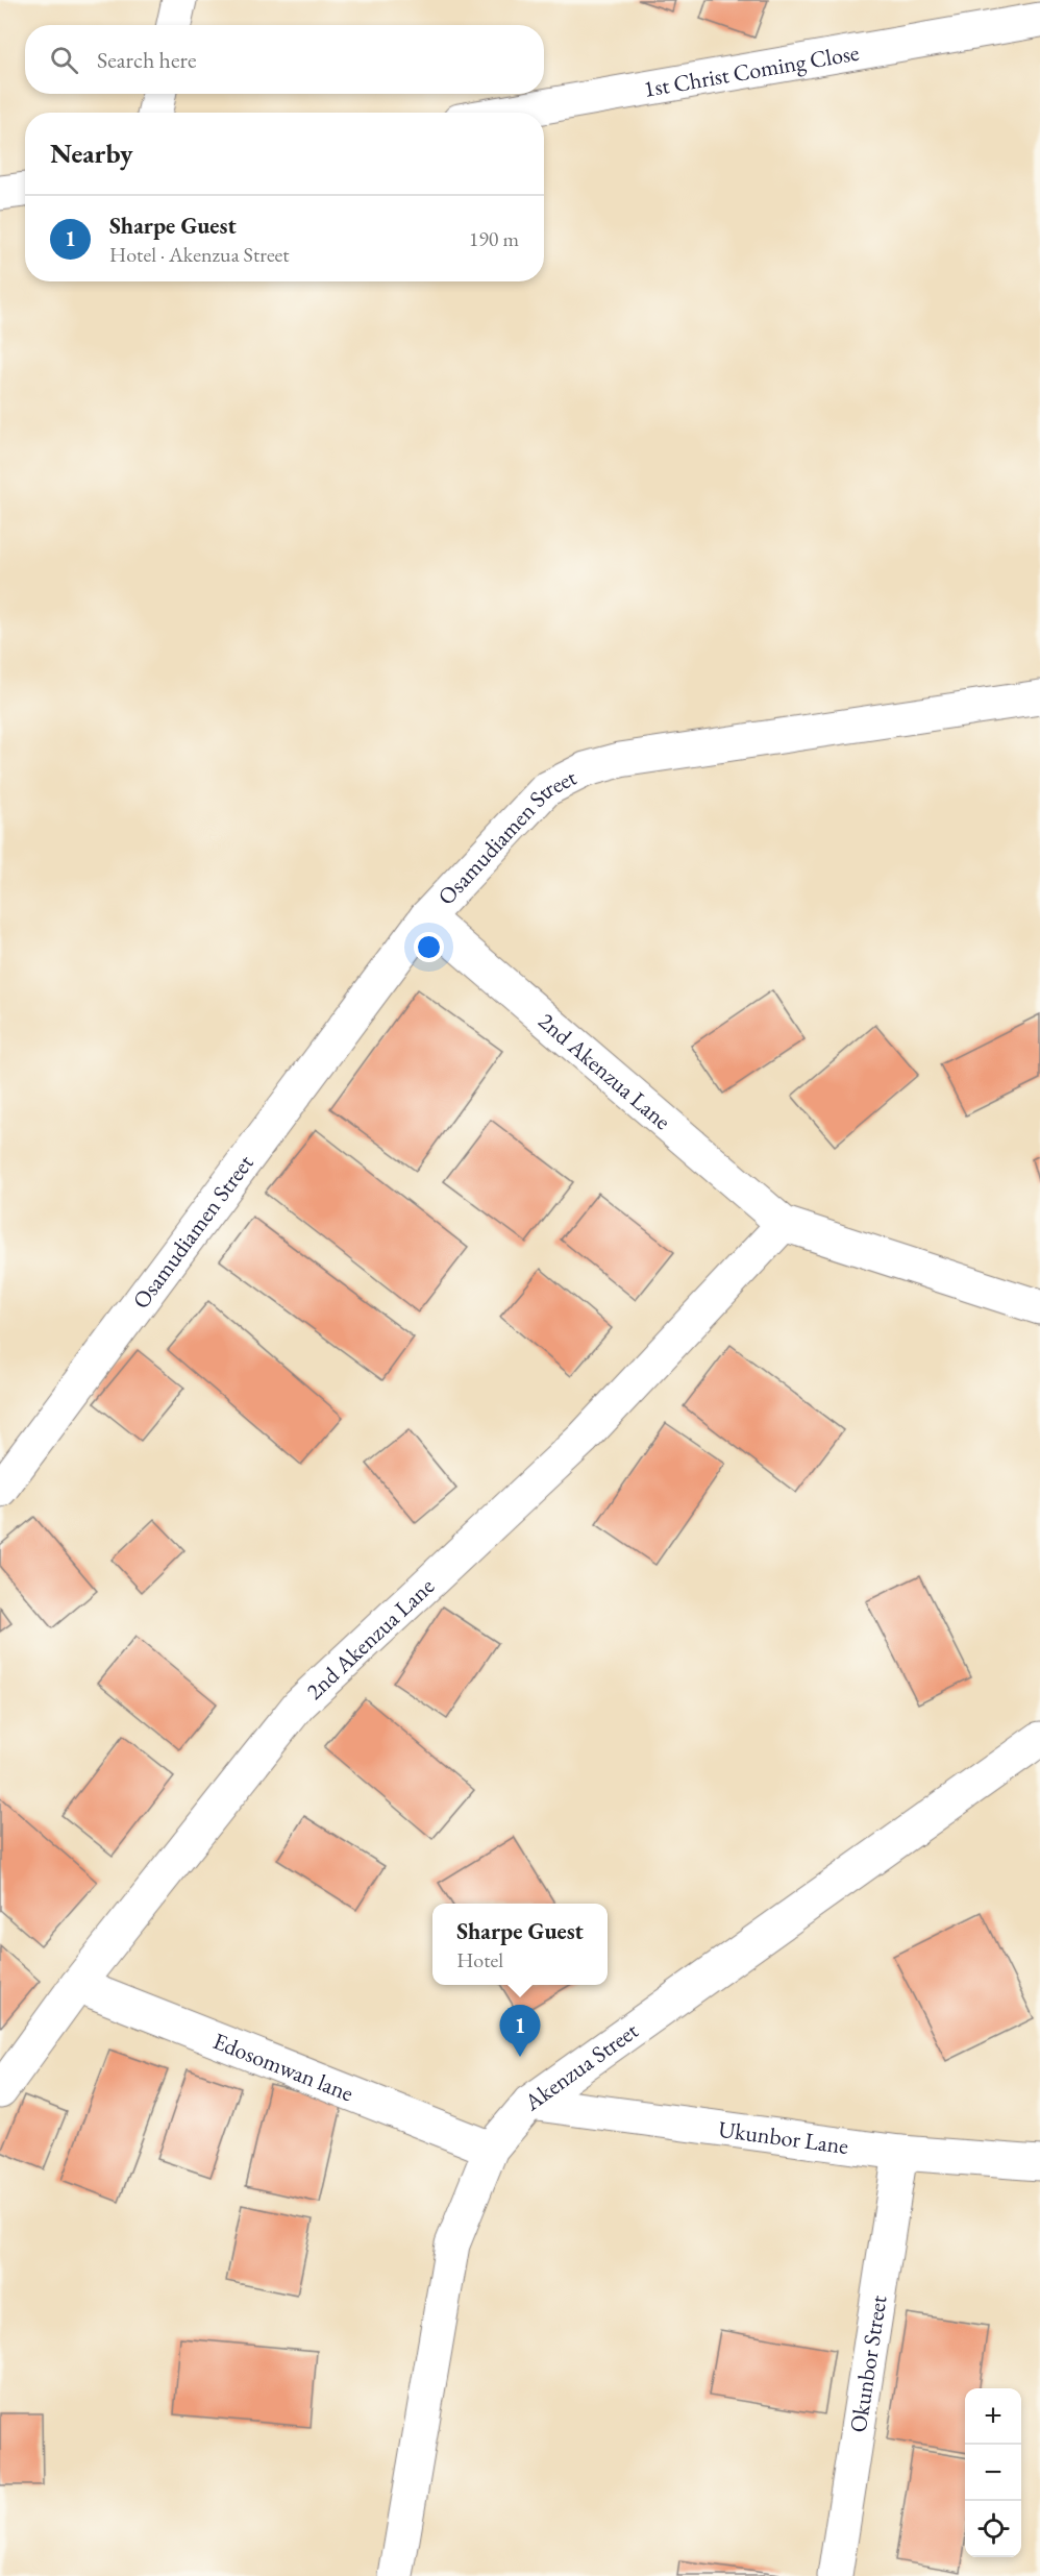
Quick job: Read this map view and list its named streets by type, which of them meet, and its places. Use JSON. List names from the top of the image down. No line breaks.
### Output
{"streets":{"street":["1st Christ Coming Close","Osamudiamen Street","2nd Akenzua Lane","Edosomwan lane","Akenzua Street","Ukunbor Lane","Okunbor Street"]},"crossings":[["Osamudiamen Street","2nd Akenzua Lane"],["2nd Akenzua Lane","Edosomwan lane"],["Edosomwan lane","Akenzua Street"],["Akenzua Street","Ukunbor Lane"],["Ukunbor Lane","Okunbor Street"]],"page":{"search":"Search here","heading":"Nearby","list":[{"mark":"1","name":"Sharpe Guest","note":"Hotel · Akenzua Street","value":"190 m"}],"popup":["Sharpe Guest","Hotel"],"pins":"1","map_buttons":["+","−"]}}
